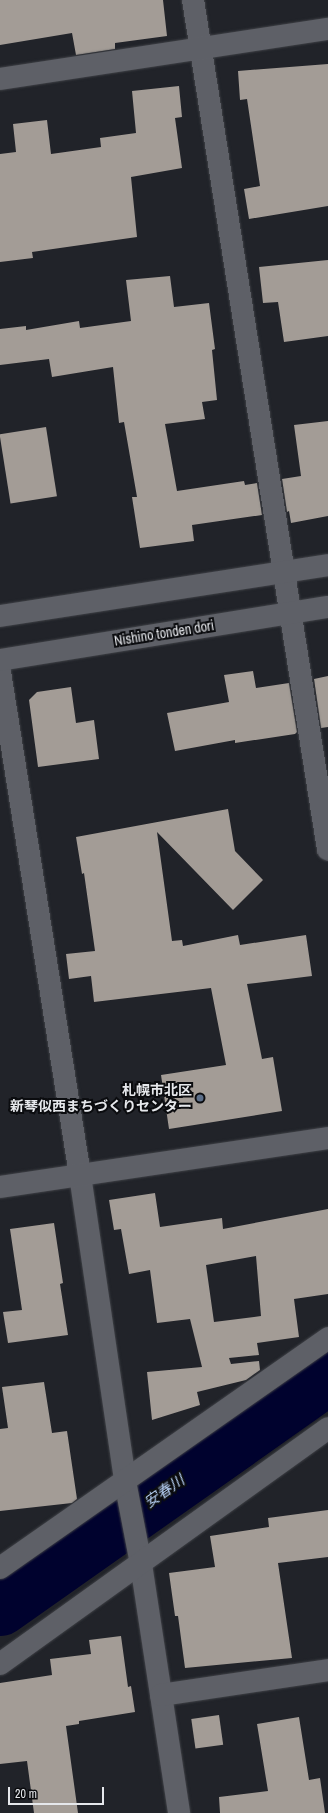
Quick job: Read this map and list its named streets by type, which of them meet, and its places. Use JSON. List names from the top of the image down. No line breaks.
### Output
{"streets":{"street":["Nishino tonden dori"]},"water":["安春川"],"places":["札幌市北区 新琴似西まちづくりセンター"],"scale_bar":"20 m"}
